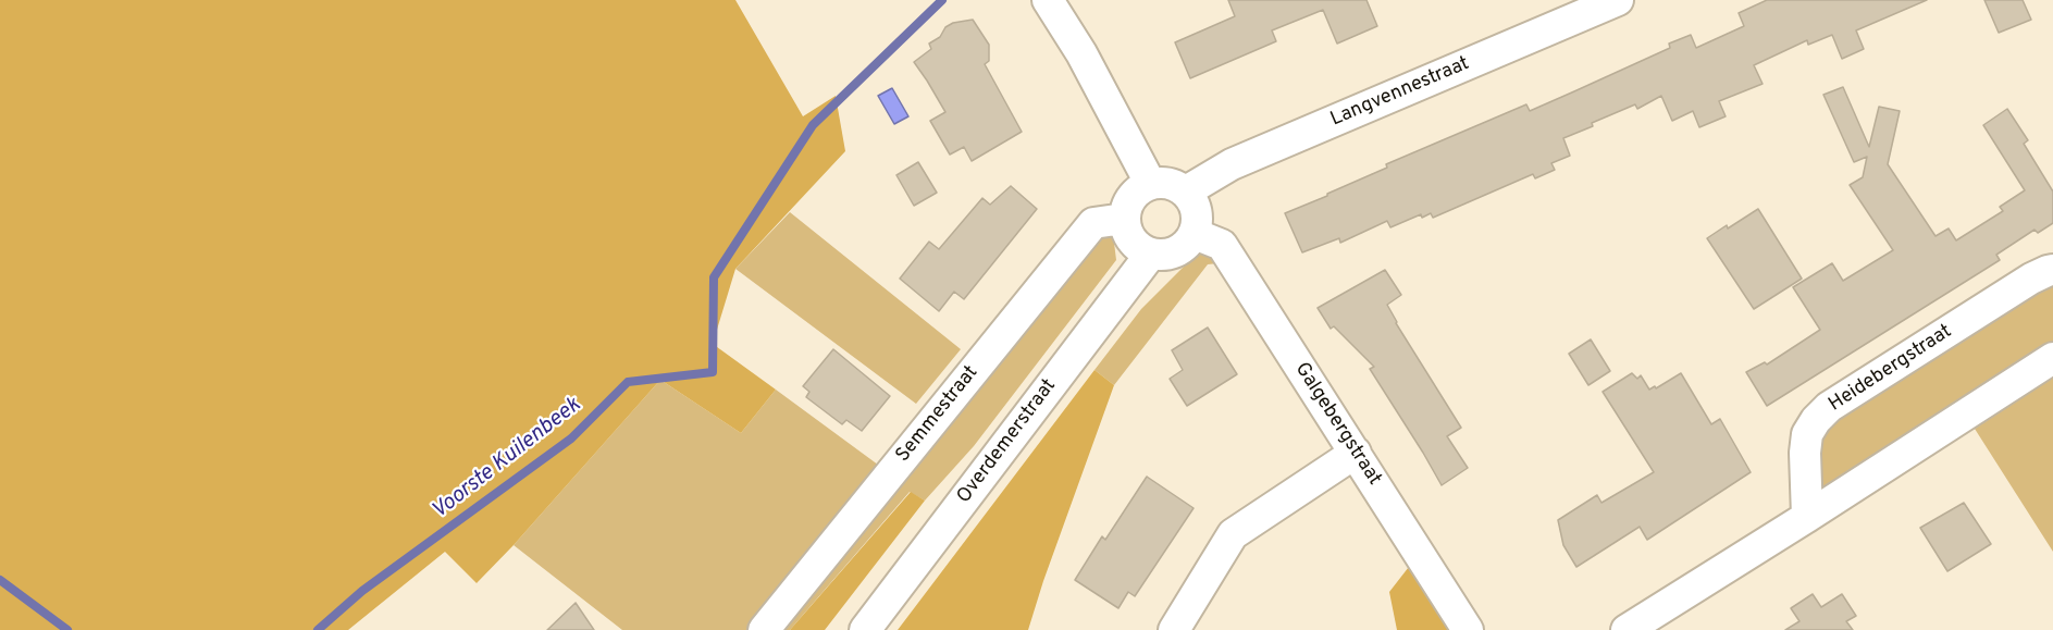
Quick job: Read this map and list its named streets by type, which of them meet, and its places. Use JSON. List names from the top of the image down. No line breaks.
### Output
{"streets":{"street":["Langvennestraat","Heidebergstraat","Semmestraat","Galgebergstraat","Overdemerstraat"]},"crossings":[["Langvennestraat","Semmestraat"],["Langvennestraat","Galgebergstraat"],["Langvennestraat","Overdemerstraat"],["Semmestraat","Galgebergstraat"],["Semmestraat","Overdemerstraat"],["Galgebergstraat","Overdemerstraat"]],"water":["Voorste Kuilenbeek"]}
